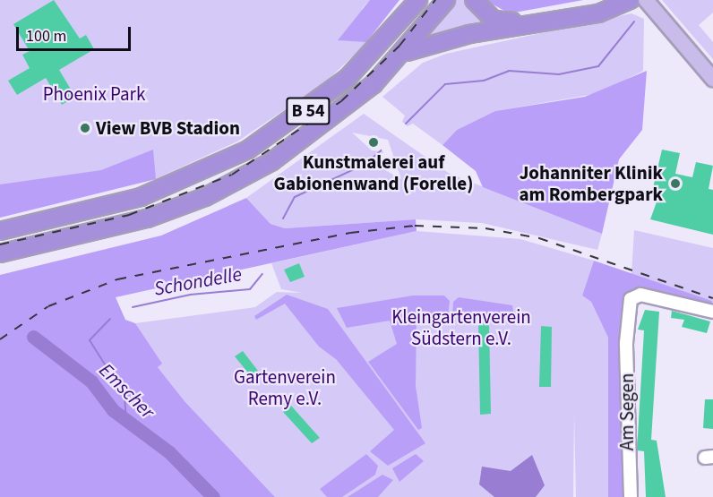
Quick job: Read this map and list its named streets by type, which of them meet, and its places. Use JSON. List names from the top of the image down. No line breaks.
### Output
{"streets":{"highway":["B 54"],"street":["Am Segen"]},"water":["Schondelle","Emscher"],"parks":["Phoenix Park","Kleingartenverein Südstern e.V.","Gartenverein Remy e.V."],"places":["View BVB Stadion","Kunstmalerei auf Gabionenwand (Forelle)","Johanniter Klinik am Rombergpark"],"scale_bar":"100 m"}
